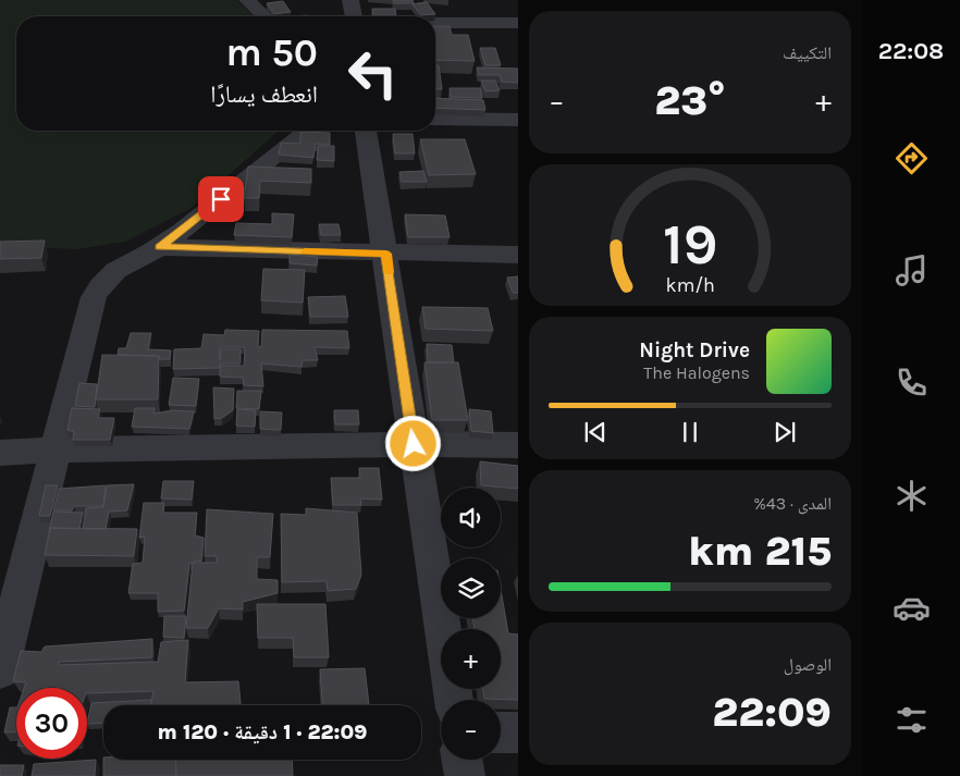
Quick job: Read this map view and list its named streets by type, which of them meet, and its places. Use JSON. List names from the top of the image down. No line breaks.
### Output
{"page":{"tabs":"22:08","tile":["التكييف",["المدى · 43%","215 km"],["الوصول","22:09"]],"turn":["50 m","انعطف يسارًا"],"heat":["−","23°","+"],"song":["Night Drive","The Halogens"],"map_buttons":["+","−"],"limit":"30","trip":"22:09 · 1 دقيقة · 120 m","gauge":["19","km/h"]}}
